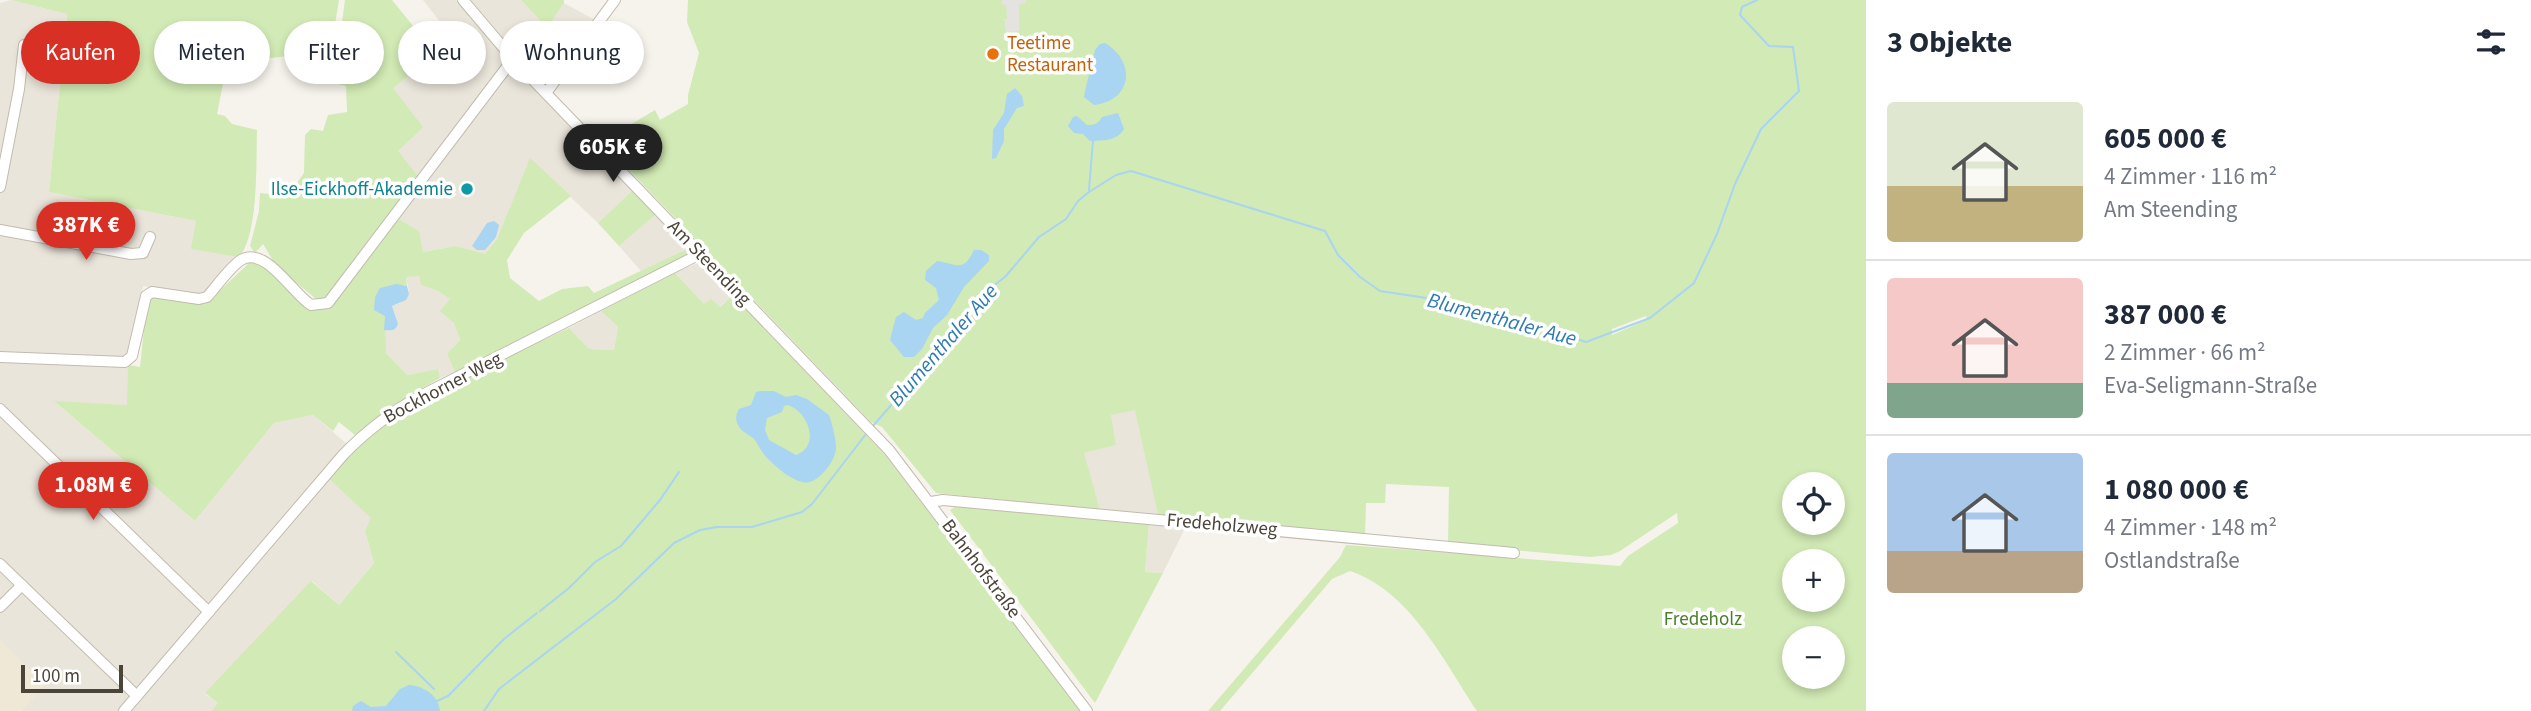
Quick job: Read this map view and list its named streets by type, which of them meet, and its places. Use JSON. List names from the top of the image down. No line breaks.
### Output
{"streets":{"street":["Am Steending","Bockhorner Weg","Fredeholzweg","Bahnhofstraße"]},"crossings":[["Am Steending","Bockhorner Weg"],["Am Steending","Bahnhofstraße"],["Fredeholzweg","Bahnhofstraße"]],"water":["Blumenthaler Aue"],"parks":["Fredeholz"],"places":["Teetime Restaurant","Ilse-Eickhoff-Akademie"],"scale_bar":"100 m","page":{"heading":"3 Objekte","chip":["Kaufen","Mieten","Filter","Neu","Wohnung"],"list":[{"name":"605 000 €","note":"4 Zimmer · 116 m² · Am Steending"},{"name":"387 000 €","note":"2 Zimmer · 66 m² · Eva-Seligmann-Straße"},{"name":"1 080 000 €","note":"4 Zimmer · 148 m² · Ostlandstraße"}],"price":["605K €","387K €","1.08M €"],"map_buttons":["+","−"],"scale":"100 m"}}
